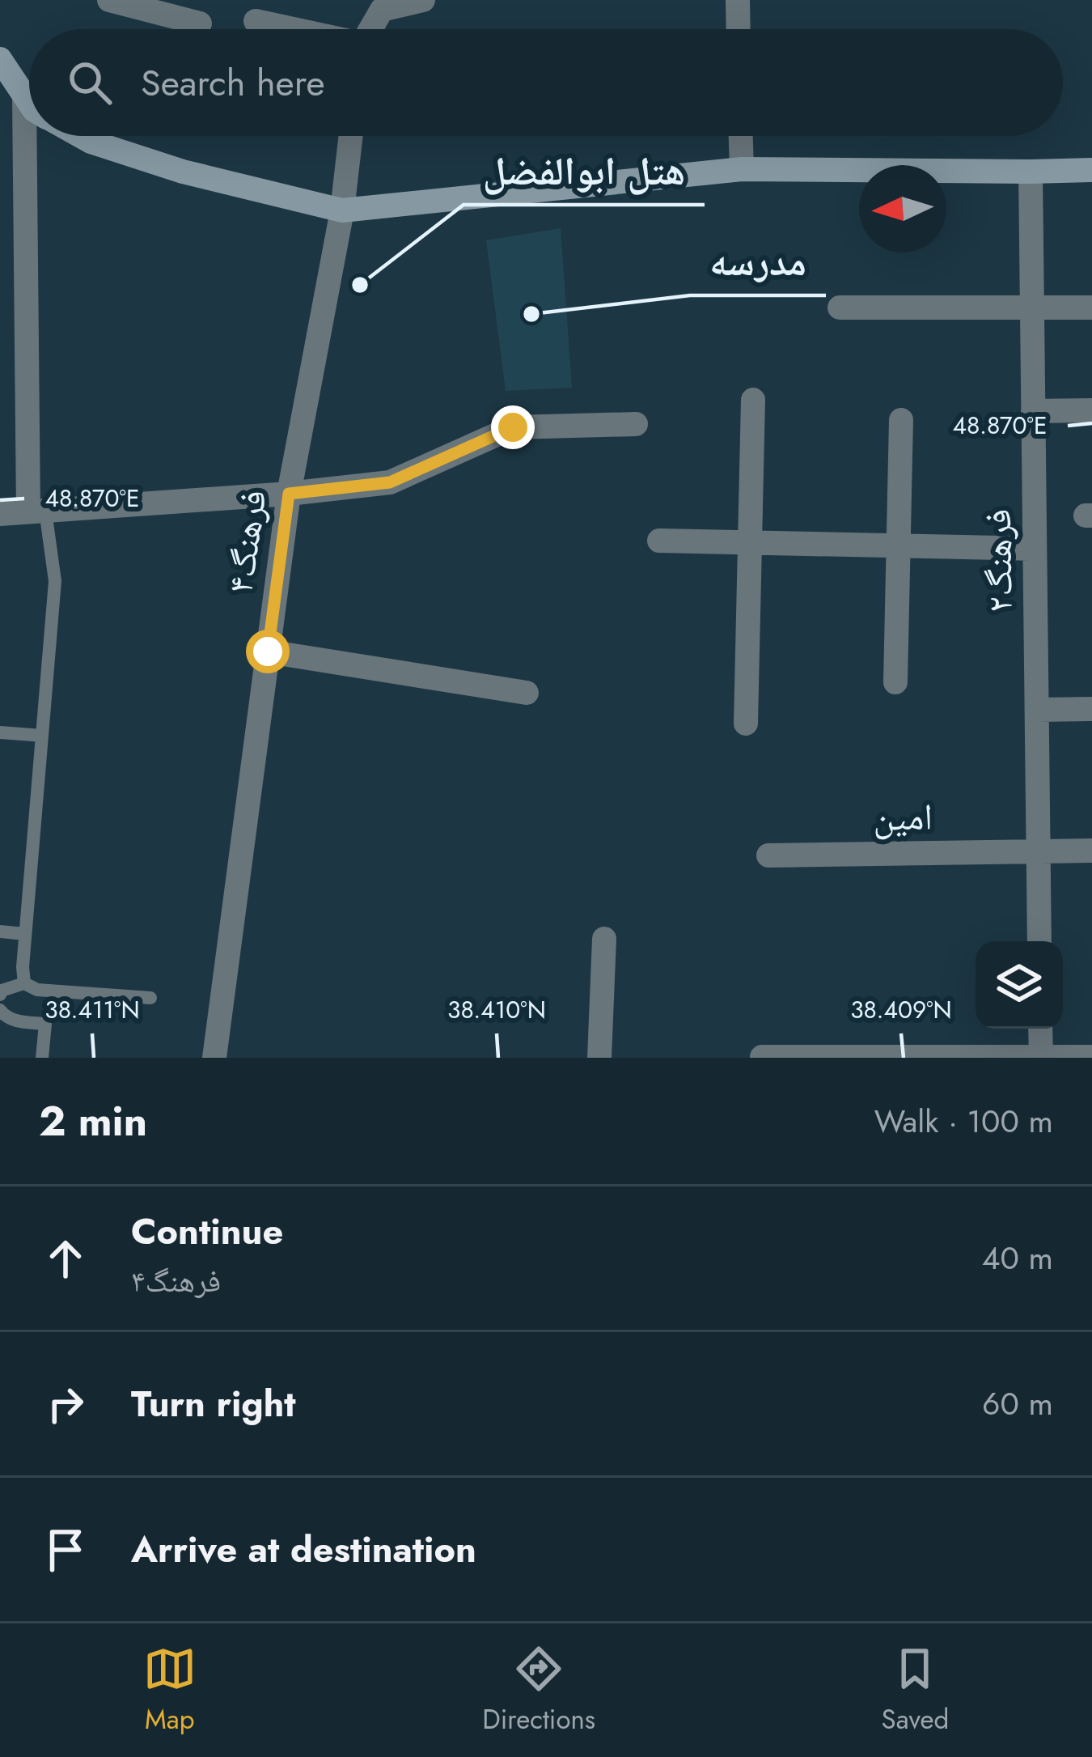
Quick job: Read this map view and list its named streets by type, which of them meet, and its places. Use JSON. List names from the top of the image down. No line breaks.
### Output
{"streets":{"street":["فرهنگ۴","فرهنگ۲","امین"]},"crossings":[["فرهنگ۲","امین"]],"places":["هتل ابوالفضل","مدرسه"],"north":"left","page":{"search":"Search here","heading":["2 min","Walk · 100 m"],"list":[["Continue","فرهنگ۴","40 m"],["Turn right","60 m"],"Arrive at destination"],"nav":["Map","Directions","Saved"]},"coordinates":["48.870°E","38.411°N","38.410°N","38.409°N"]}
